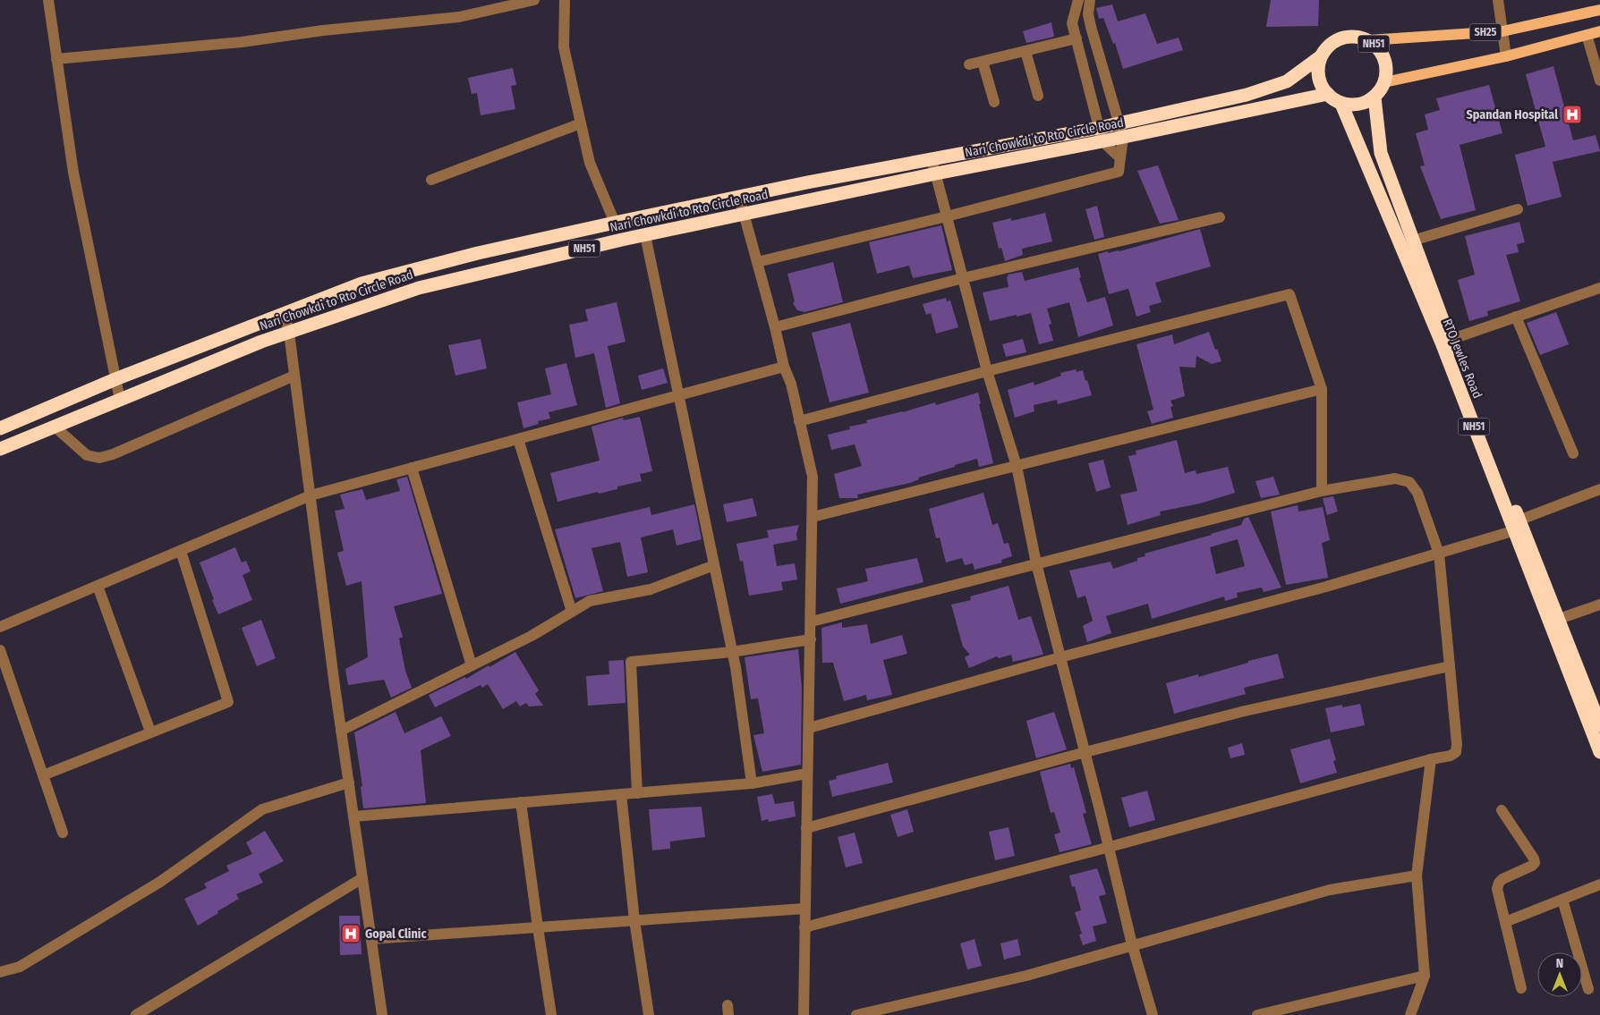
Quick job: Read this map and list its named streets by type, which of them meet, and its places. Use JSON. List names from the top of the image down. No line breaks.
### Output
{"streets":{"highway":["NH51","Nari Chowkdi to Rto Circle Road","RTO Jewles Road"],"main road":["SH25"]},"crossings":[["SH25","NH51"],["SH25","Nari Chowkdi to Rto Circle Road"],["SH25","RTO Jewles Road"],["NH51","Nari Chowkdi to Rto Circle Road"],["NH51","RTO Jewles Road"],["Nari Chowkdi to Rto Circle Road","RTO Jewles Road"]],"places":{"hospital":["Spandan Hospital","Gopal Clinic"]},"north":"top"}
